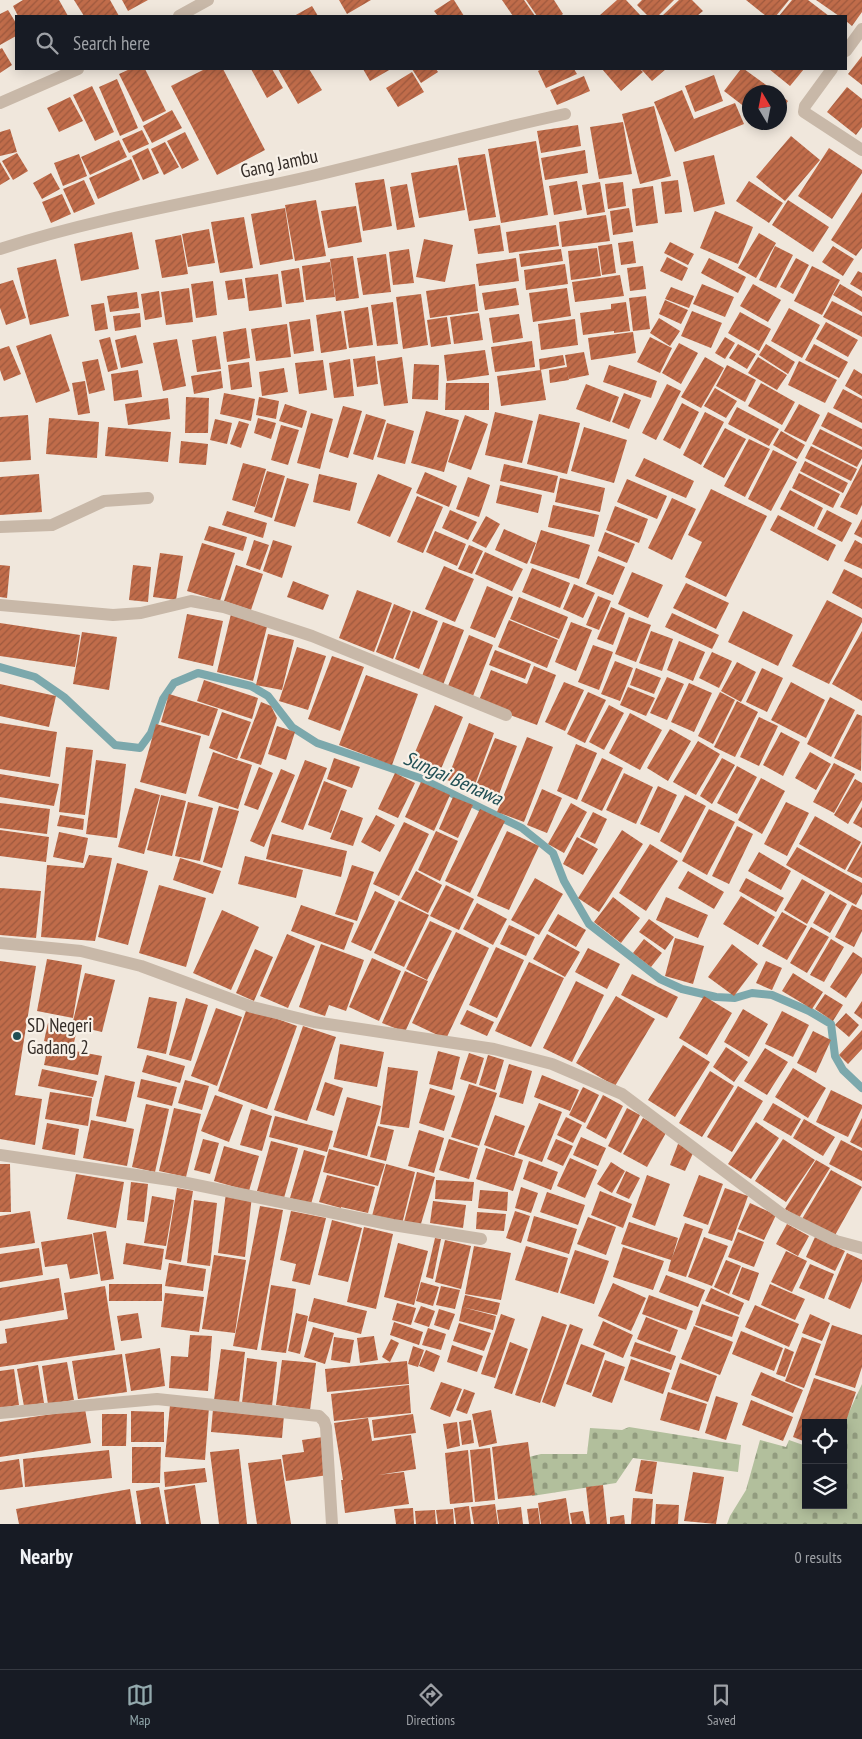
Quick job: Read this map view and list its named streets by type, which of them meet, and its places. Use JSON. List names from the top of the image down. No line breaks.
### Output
{"streets":{"street":["Gang Jambu"]},"water":["Sungai Benawa"],"places":["SD Negeri Gadang 2"],"north":"top","page":{"search":"Search here","heading":["Nearby","0 results"],"nav":["Map","Directions","Saved"]}}
